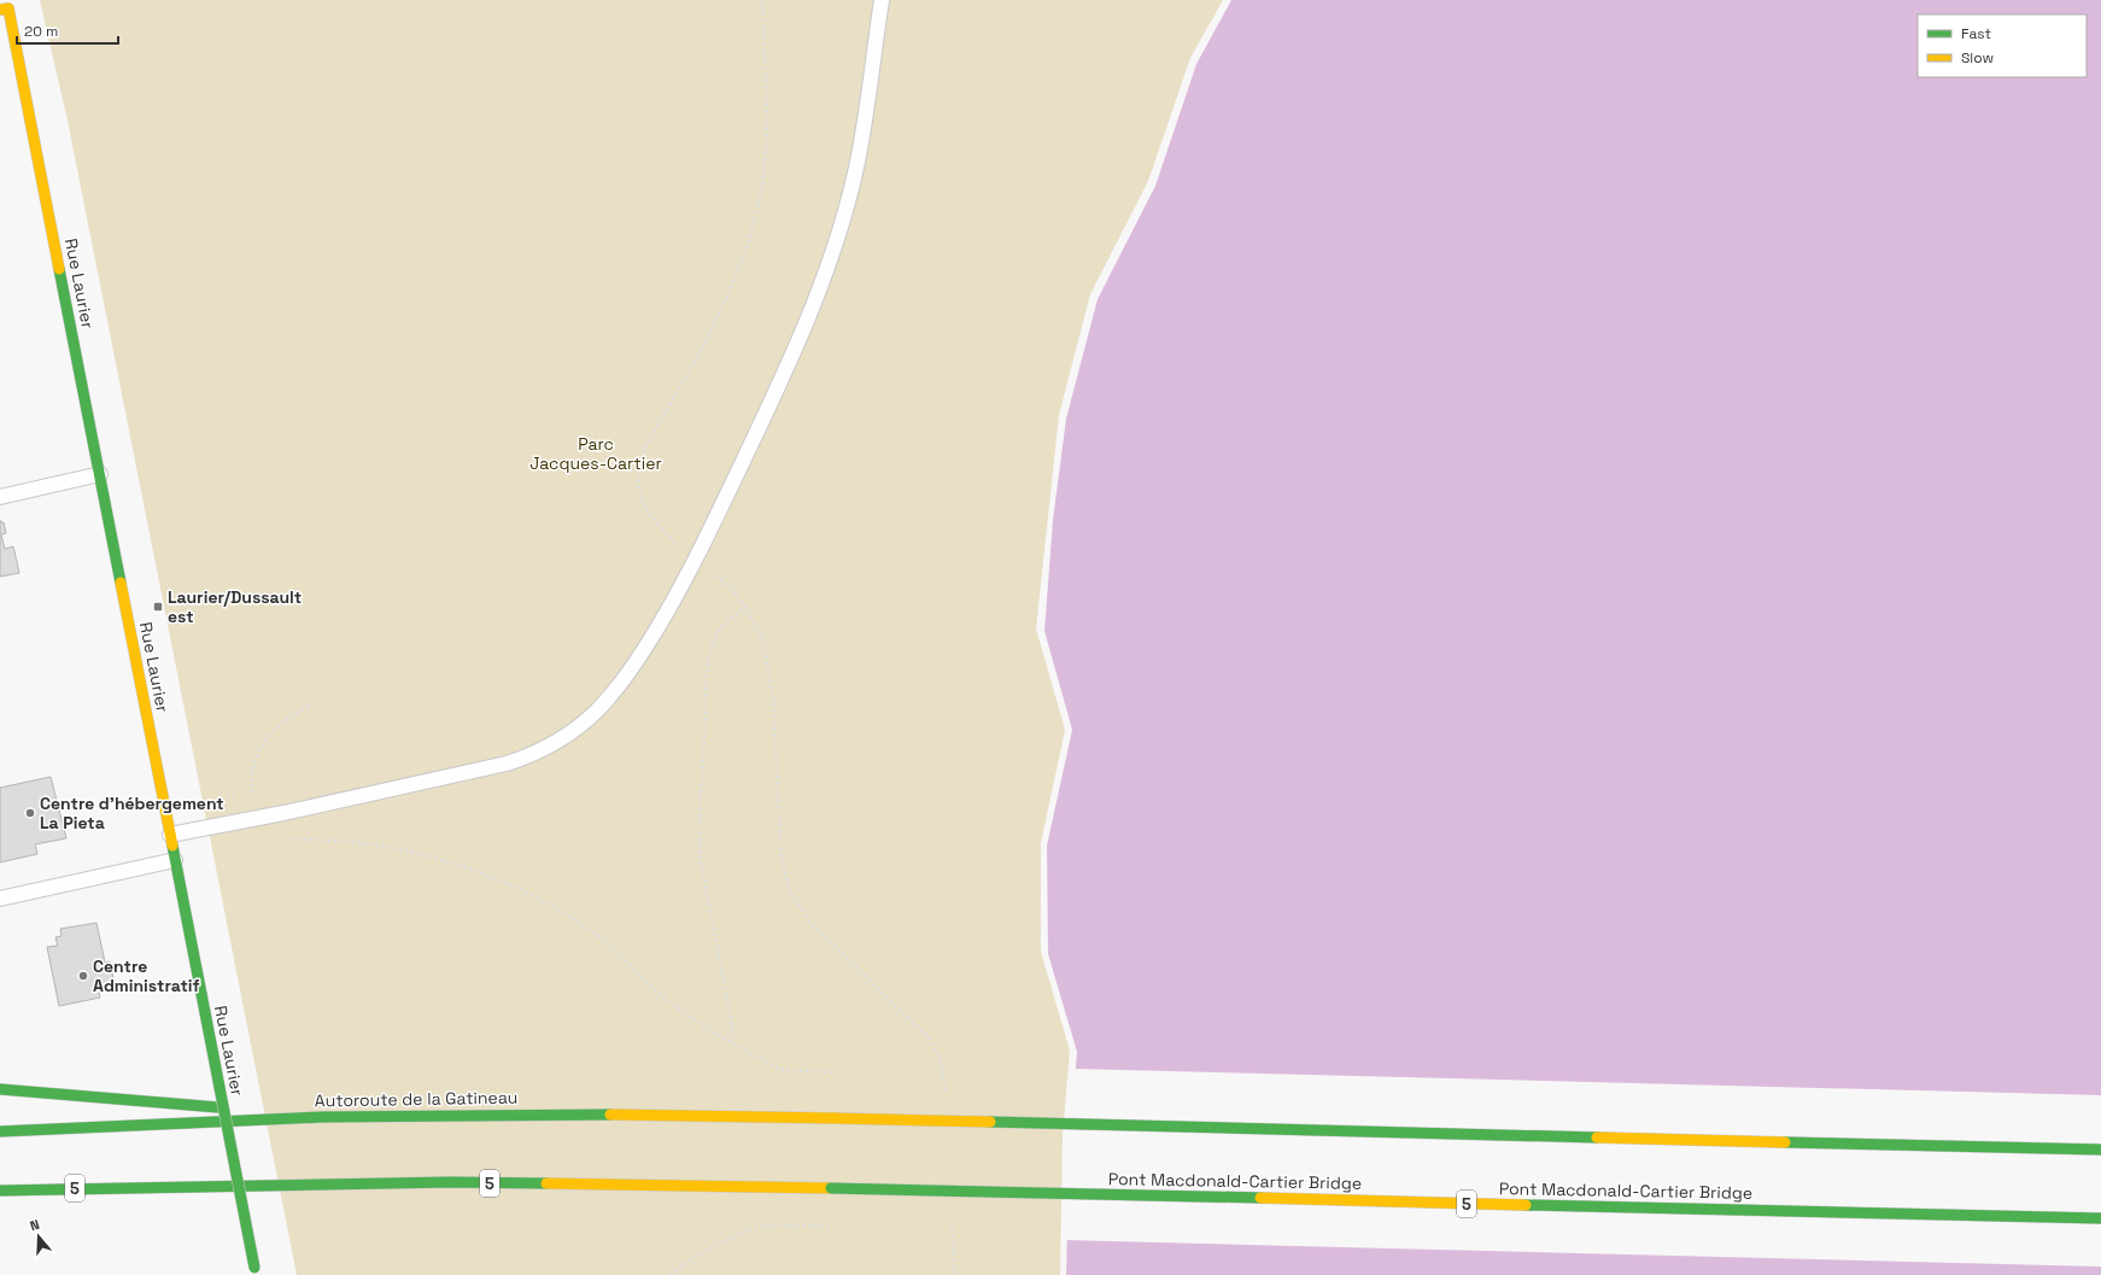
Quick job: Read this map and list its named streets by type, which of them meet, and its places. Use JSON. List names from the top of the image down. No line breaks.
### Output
{"streets":{"main road":["Rue Laurier","Autoroute de la Gatineau","Pont Macdonald-Cartier Bridge","5"]},"parks":["Parc Jacques-Cartier"],"places":{"transit":["Laurier/Dussault est"],"other":["Centre d'hébergement La Pieta","Centre Administratif"]},"legend":["Fast","Slow"],"scale_bar":"20 m","north":"top"}
